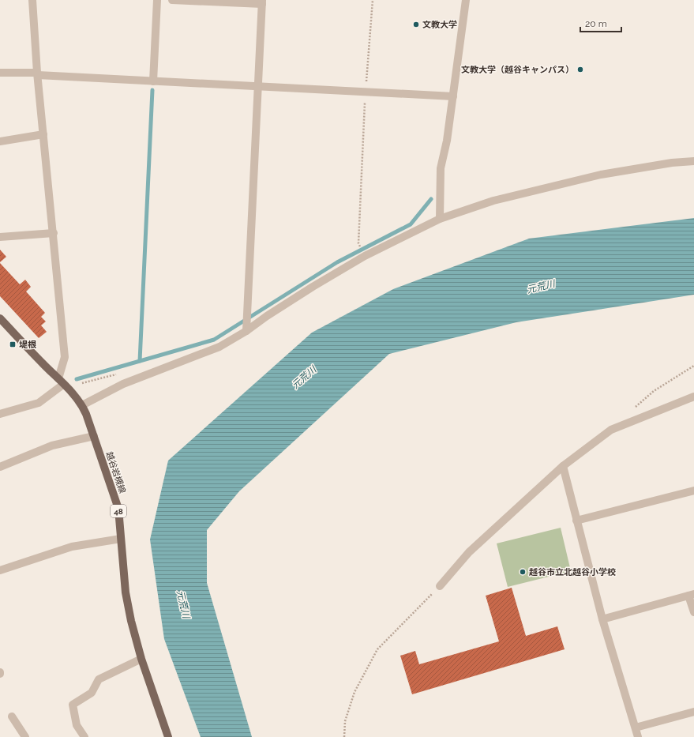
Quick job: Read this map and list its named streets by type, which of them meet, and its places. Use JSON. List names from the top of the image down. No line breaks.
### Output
{"streets":{"main road":["越谷岩槻線","48"]},"water":["元荒川"],"places":{"other":["文教大学","文教大学（越谷キャンパス）","越谷市立北越谷小学校"],"transit":["堤根"]},"scale_bar":"20 m"}
